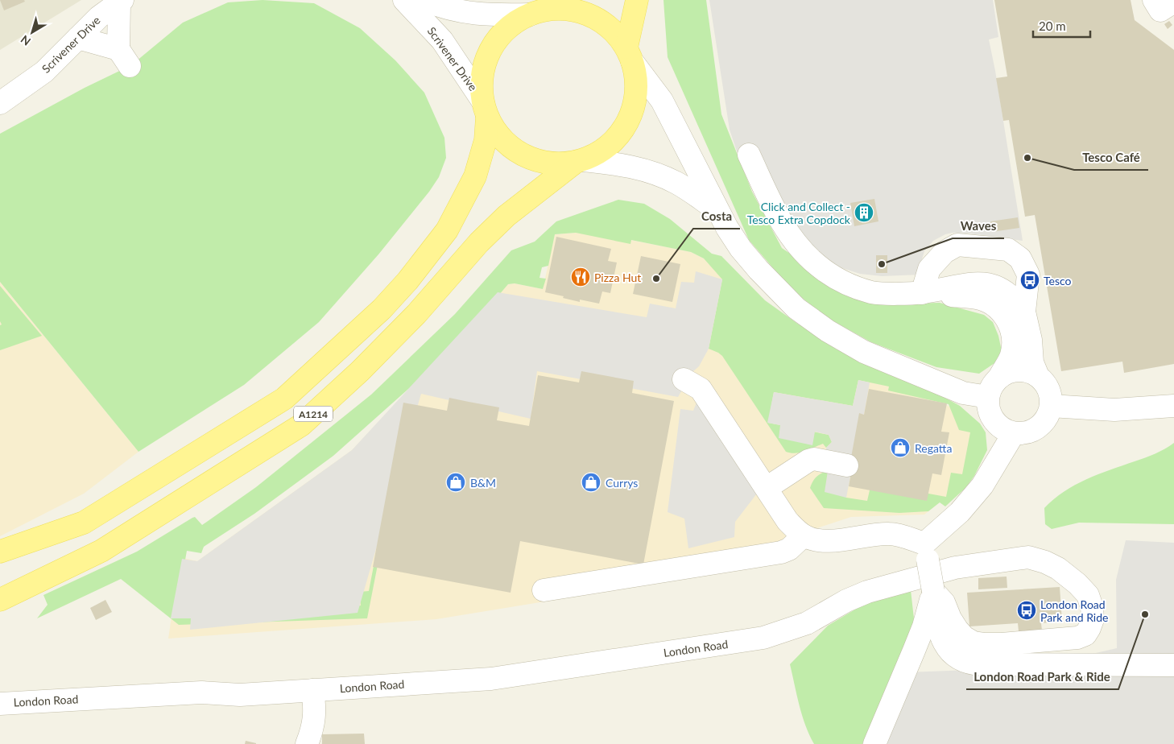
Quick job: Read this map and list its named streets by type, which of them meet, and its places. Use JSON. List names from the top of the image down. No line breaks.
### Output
{"streets":{"main road":["A1214"],"street":["Scrivener Drive","London Road"]},"crossings":[["Scrivener Drive","A1214"]],"places":{"other":["Tesco Café","Waves","Costa","London Road Park & Ride"],"building":["Click and Collect - Tesco Extra Copdock"],"restaurant":["Pizza Hut"],"bus stop":["Tesco","London Road Park and Ride"],"shop":["Regatta","B&M","Currys"]},"scale_bar":"20 m","north":"bottom left"}
